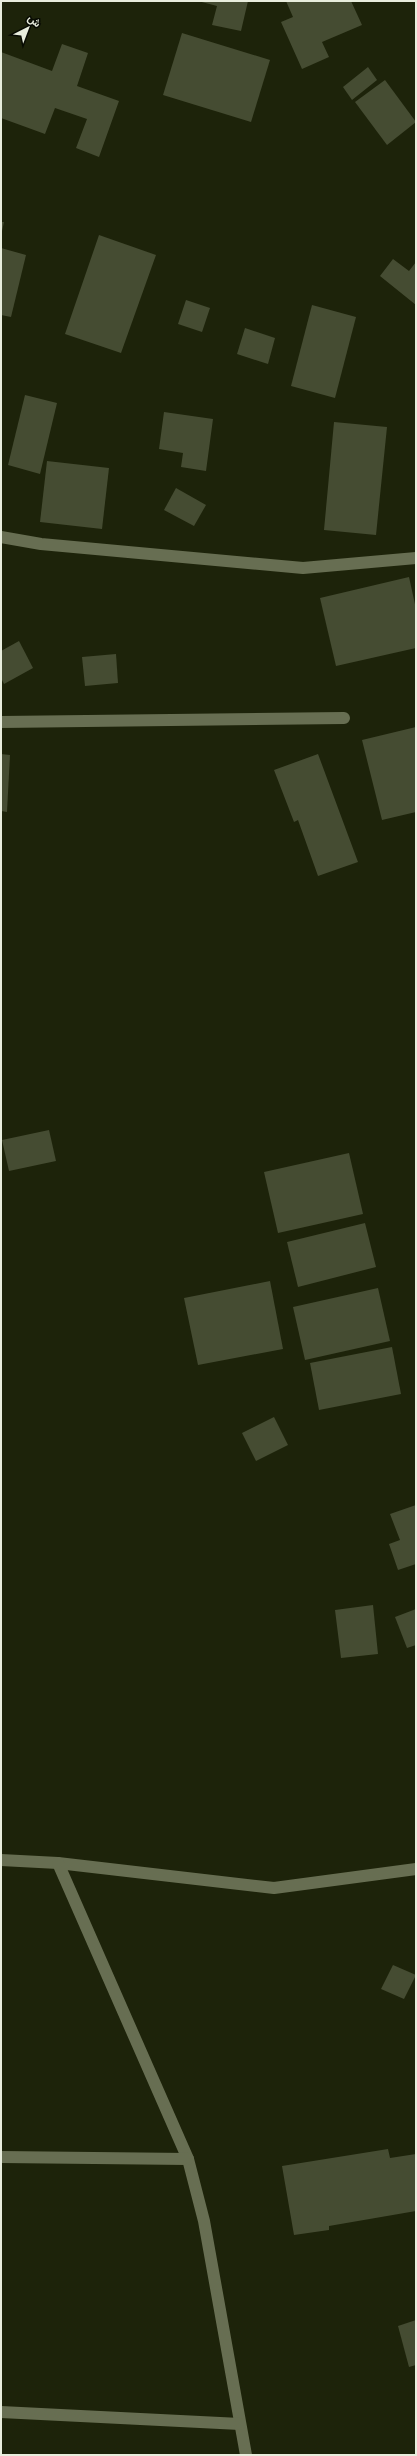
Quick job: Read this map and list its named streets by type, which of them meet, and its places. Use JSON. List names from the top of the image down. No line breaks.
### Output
{"north":"top right"}
